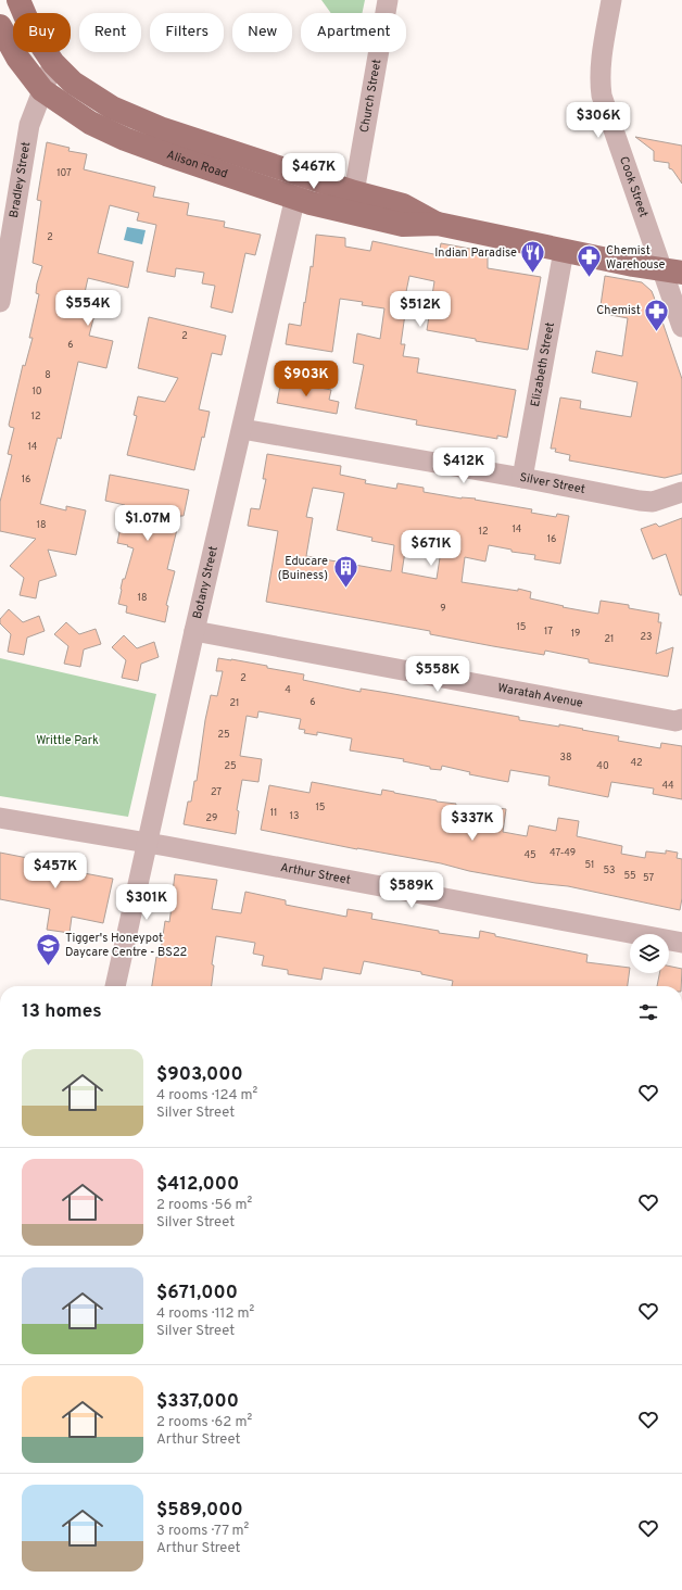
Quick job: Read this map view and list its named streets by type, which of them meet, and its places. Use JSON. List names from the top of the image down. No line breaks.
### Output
{"streets":{"main road":["Alison Road"],"street":["Church Street","Bradley Street","Cook Street","Elizabeth Street","Silver Street","Botany Street","Waratah Avenue","Arthur Street"]},"crossings":[["Church Street","Alison Road"],["Alison Road","Bradley Street"],["Alison Road","Cook Street"],["Alison Road","Elizabeth Street"],["Alison Road","Botany Street"],["Elizabeth Street","Silver Street"],["Silver Street","Botany Street"],["Botany Street","Waratah Avenue"],["Botany Street","Arthur Street"]],"parks":["Writtle Park"],"places":{"restaurant":["Indian Paradise"],"pharmacy":["Chemist Warehouse","Chemist"],"building":["Educare (Buiness)"],"school or university":["Tigger's Honeypot Daycare Centre - BS22"]},"house_numbers":["107","2","2","6","8","10","12","14","16","18","14","12","16","18","9","15","17","19","23","21","2","4","6","21","25","38","42","25","40","44","27","15","11","13","29","47-49","45","51","53","55","57"],"page":{"chip":["Buy","Rent","Filters","New","Apartment"],"price":["$306K","$467K","$554K","$512K","$903K","$412K","$1.07M","$671K","$558K","$337K","$457K","$589K","$301K"],"heading":"13 homes","list":[{"name":"$903,000","note":"4 rooms · 124 m² · Silver Street"},{"name":"$412,000","note":"2 rooms · 56 m² · Silver Street"},{"name":"$671,000","note":"4 rooms · 112 m² · Silver Street"},{"name":"$337,000","note":"2 rooms · 62 m² · Arthur Street"},{"name":"$589,000","note":"3 rooms · 77 m² · Arthur Street"}]}}
